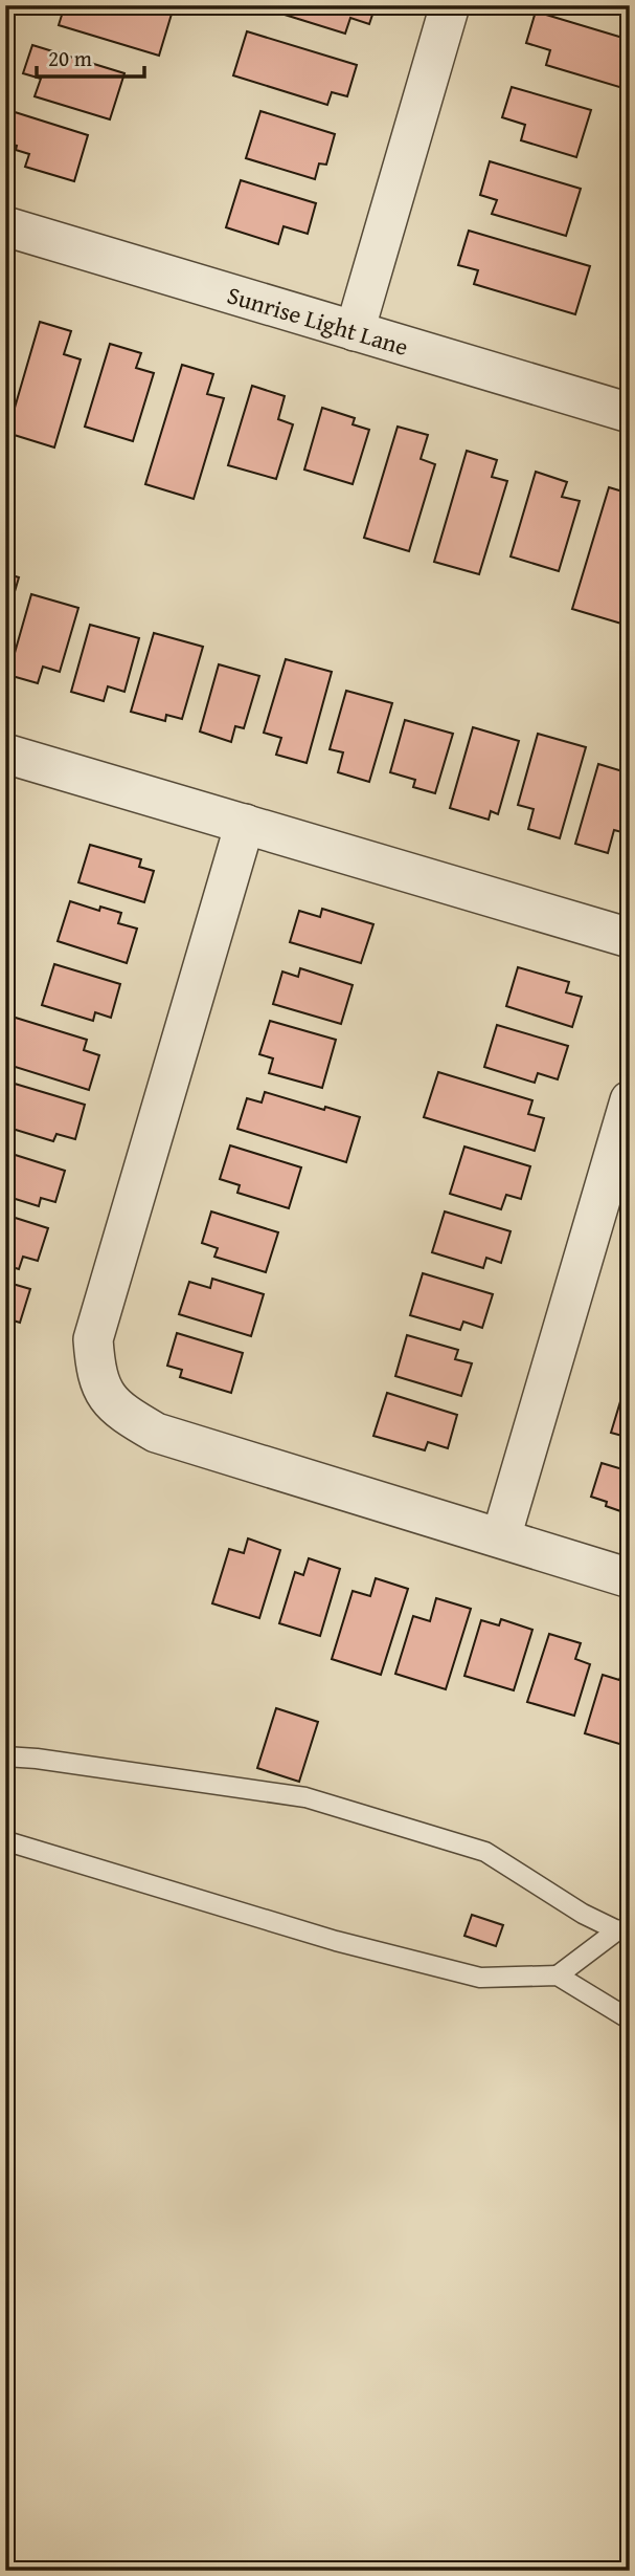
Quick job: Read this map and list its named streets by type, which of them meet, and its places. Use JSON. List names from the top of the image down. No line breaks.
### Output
{"streets":{"street":["Sunrise Light Lane"]},"scale_bar":"20 m"}
